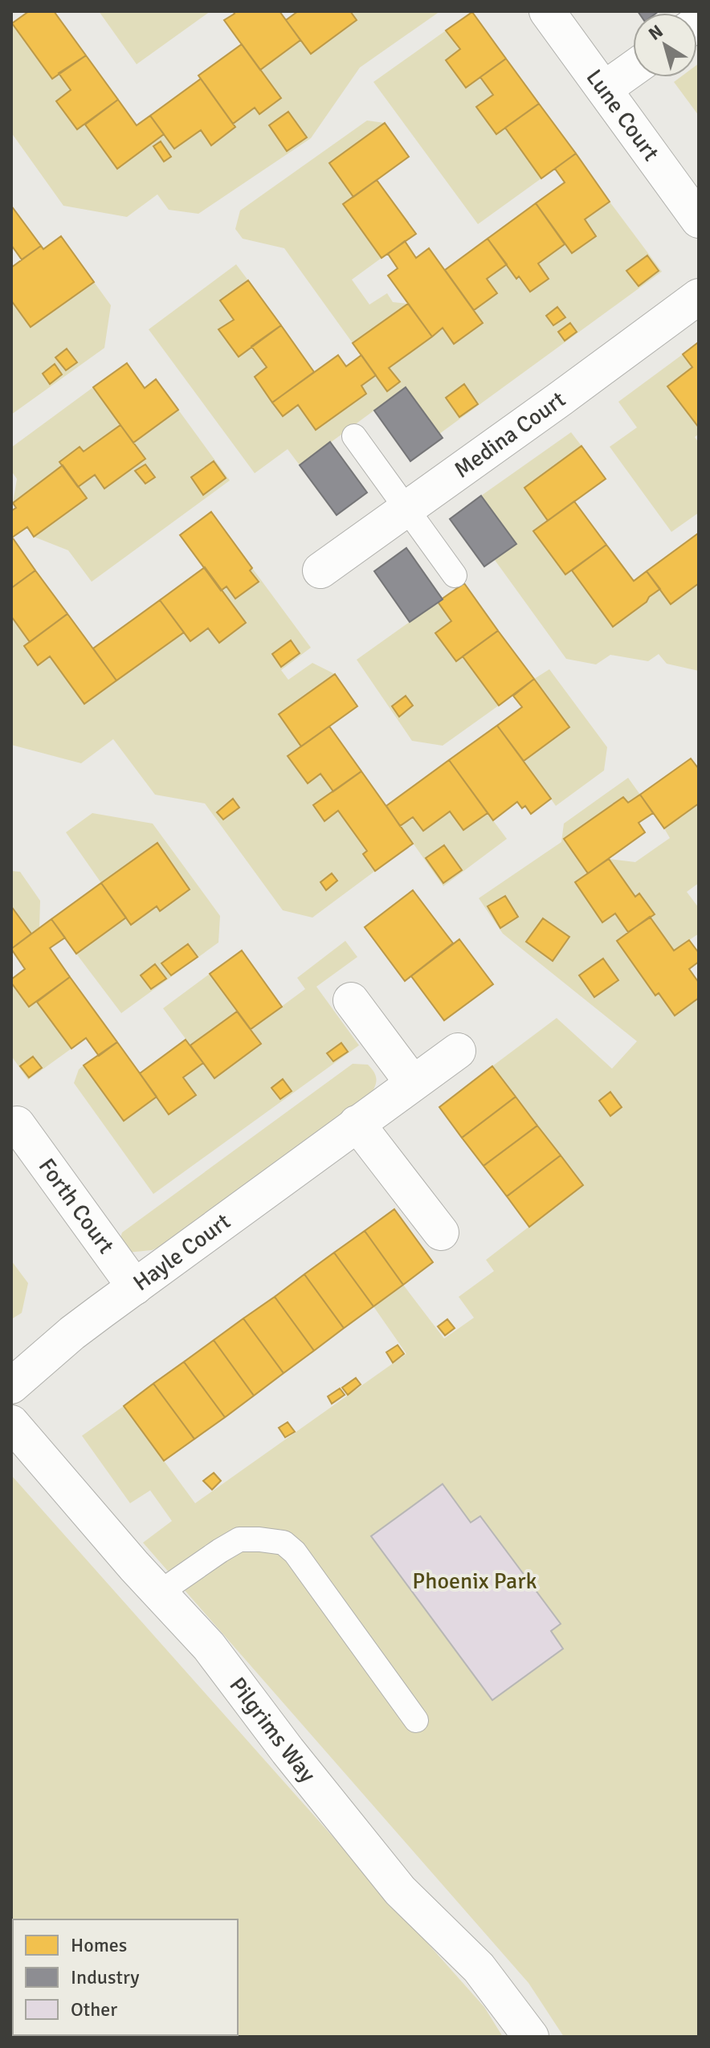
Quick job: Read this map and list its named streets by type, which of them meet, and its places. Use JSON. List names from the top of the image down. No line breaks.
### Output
{"streets":{"street":["Lune Court","Medina Court","Forth Court","Hayle Court","Pilgrims Way"]},"crossings":[["Forth Court","Hayle Court"]],"parks":["Phoenix Park"],"legend":["Homes","Industry","Other"],"north":"top left"}
